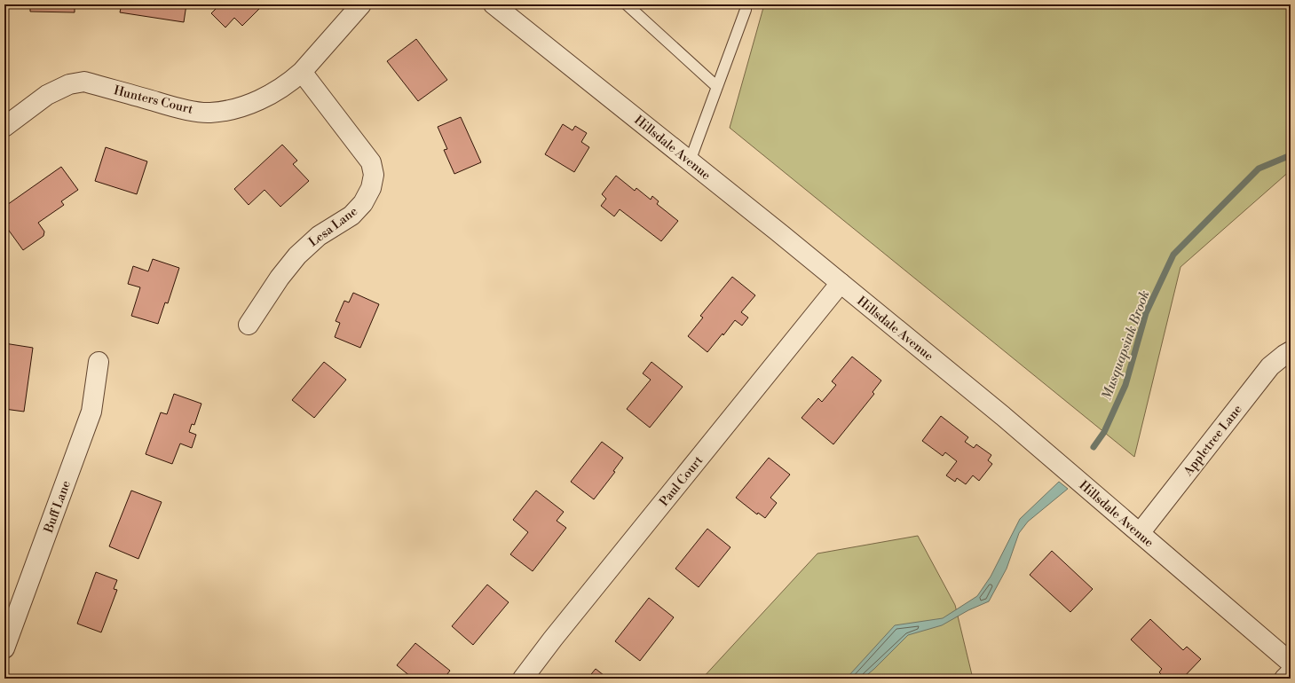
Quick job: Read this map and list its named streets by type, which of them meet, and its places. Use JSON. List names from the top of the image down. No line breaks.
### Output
{"streets":{"street":["Hunters Court","Hillsdale Avenue","Lesa Lane","Appletree Lane","Paul Court","Buff Lane"]},"crossings":[["Hunters Court","Lesa Lane"],["Hillsdale Avenue","Appletree Lane"],["Hillsdale Avenue","Paul Court"]],"water":["Musquapsink Brook"]}
